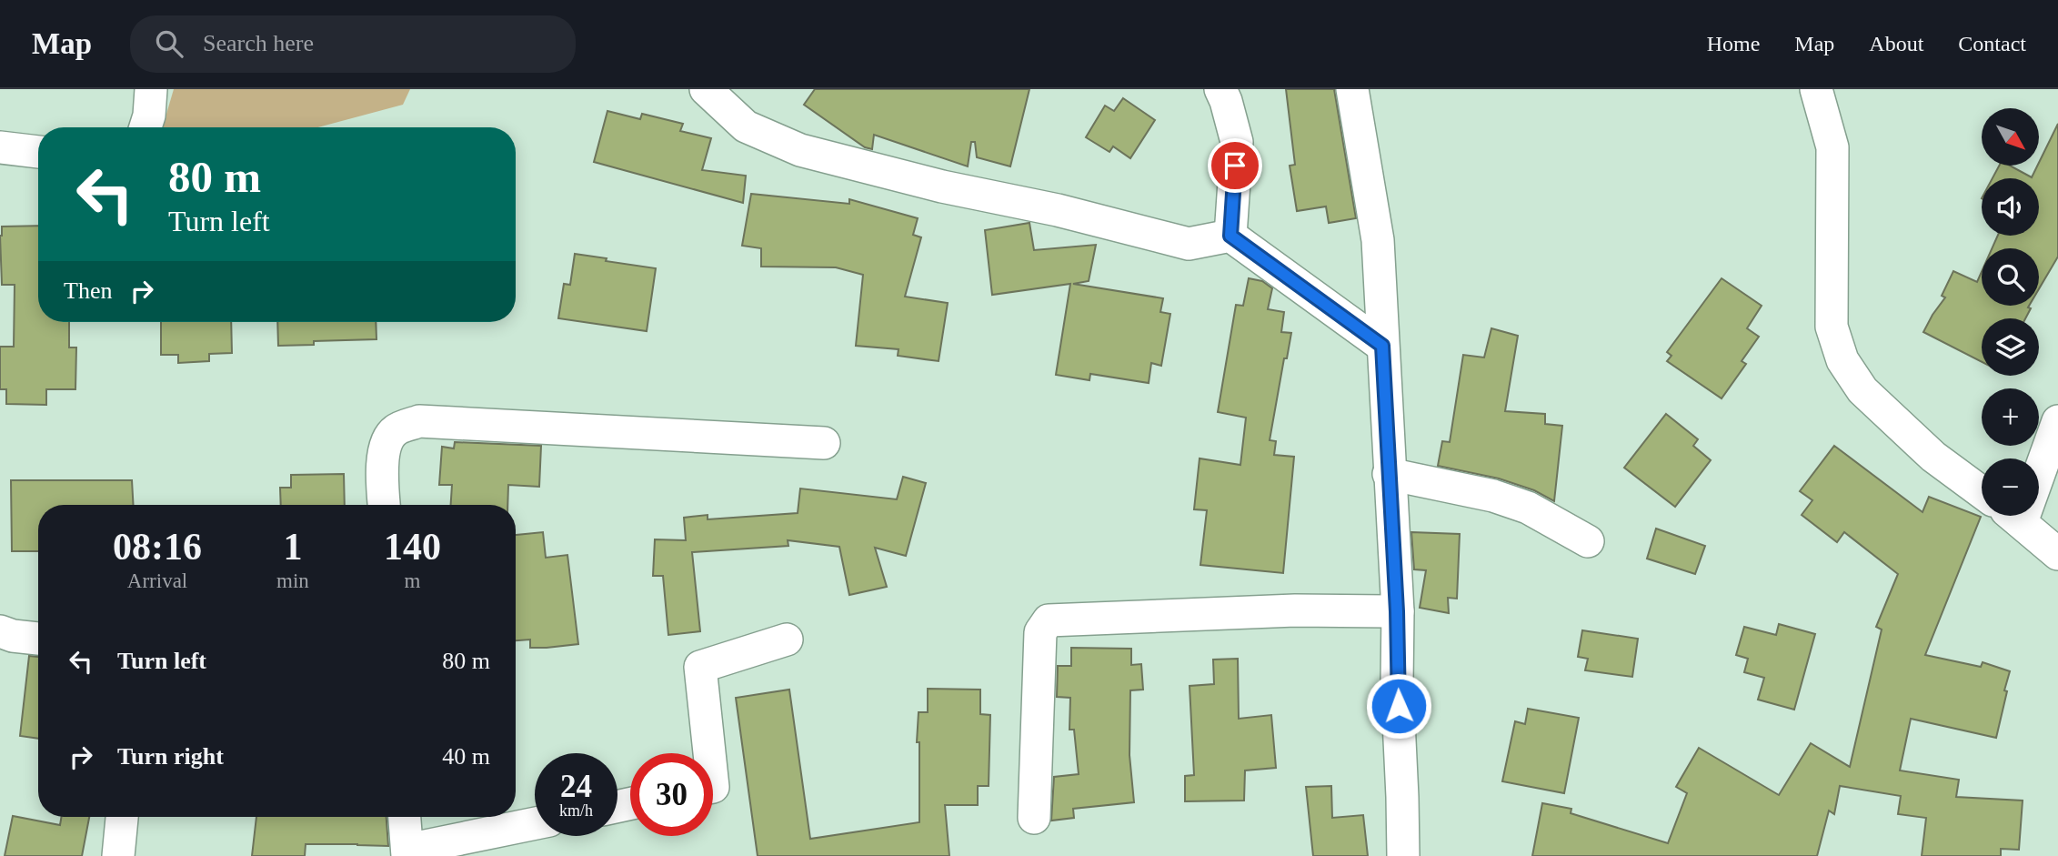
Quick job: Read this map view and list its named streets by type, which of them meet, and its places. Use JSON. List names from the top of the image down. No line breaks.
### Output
{"north":"bottom right","page":{"header":"Map","search":"Search here","nav":["Home","Map","About","Contact"],"map_buttons":["+","−"],"turn":["80 m","Turn left"],"then":"Then","eta":["08:16","Arrival","1","min","140","m"],"list":[{"name":"Turn left","value":"80 m"},{"name":"Turn right","value":"40 m"}],"speed":"24 km/h","limit":"30"}}
